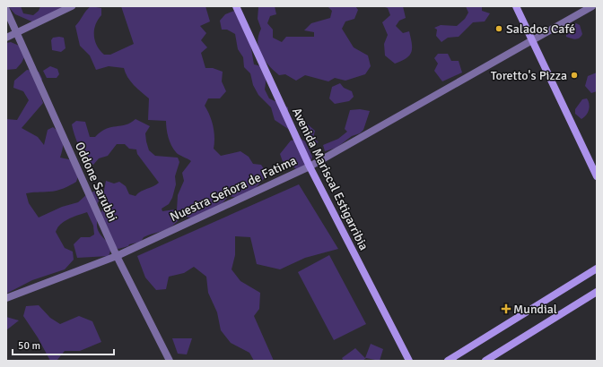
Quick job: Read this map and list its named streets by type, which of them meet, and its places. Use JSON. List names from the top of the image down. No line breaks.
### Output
{"streets":{"main road":["Avenida Mariscal Estigarribia"],"street":["Oddone Sarubbi","Nuestra Señora de Fatima"]},"crossings":[["Avenida Mariscal Estigarribia","Nuestra Señora de Fatima"],["Oddone Sarubbi","Nuestra Señora de Fatima"]],"places":{"other":["Salados Café","Toretto's Pizza"],"health":["Mundial"]},"scale_bar":"50 m"}
